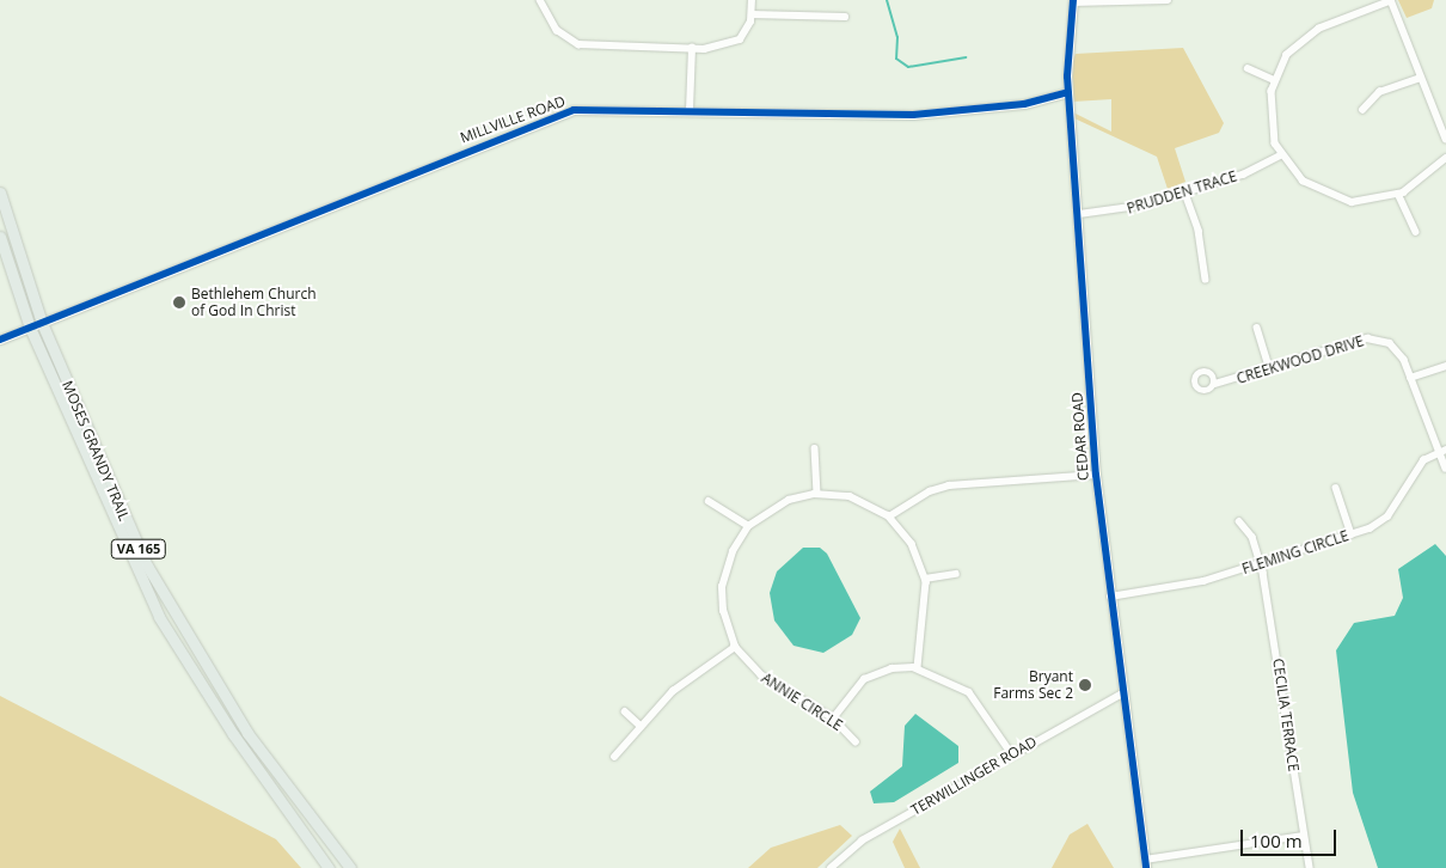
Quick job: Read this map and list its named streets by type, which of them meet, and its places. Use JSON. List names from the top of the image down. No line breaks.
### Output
{"streets":{"main road":["MOSES GRANDY TRAIL","VA 165"],"street":["MILLVILLE ROAD","PRUDDEN TRACE","CREEKWOOD DRIVE","CEDAR ROAD","FLEMING CIRCLE","ANNIE CIRCLE","CECILIA TERRACE","TERWILLINGER ROAD"]},"crossings":[["MILLVILLE ROAD","CEDAR ROAD"],["MILLVILLE ROAD","MOSES GRANDY TRAIL"],["PRUDDEN TRACE","CEDAR ROAD"],["CREEKWOOD DRIVE","FLEMING CIRCLE"],["CEDAR ROAD","FLEMING CIRCLE"],["CEDAR ROAD","TERWILLINGER ROAD"],["FLEMING CIRCLE","CECILIA TERRACE"]],"places":["Bethlehem Church of God In Christ","Bryant Farms Sec 2"],"scale_bar":"100 m"}
